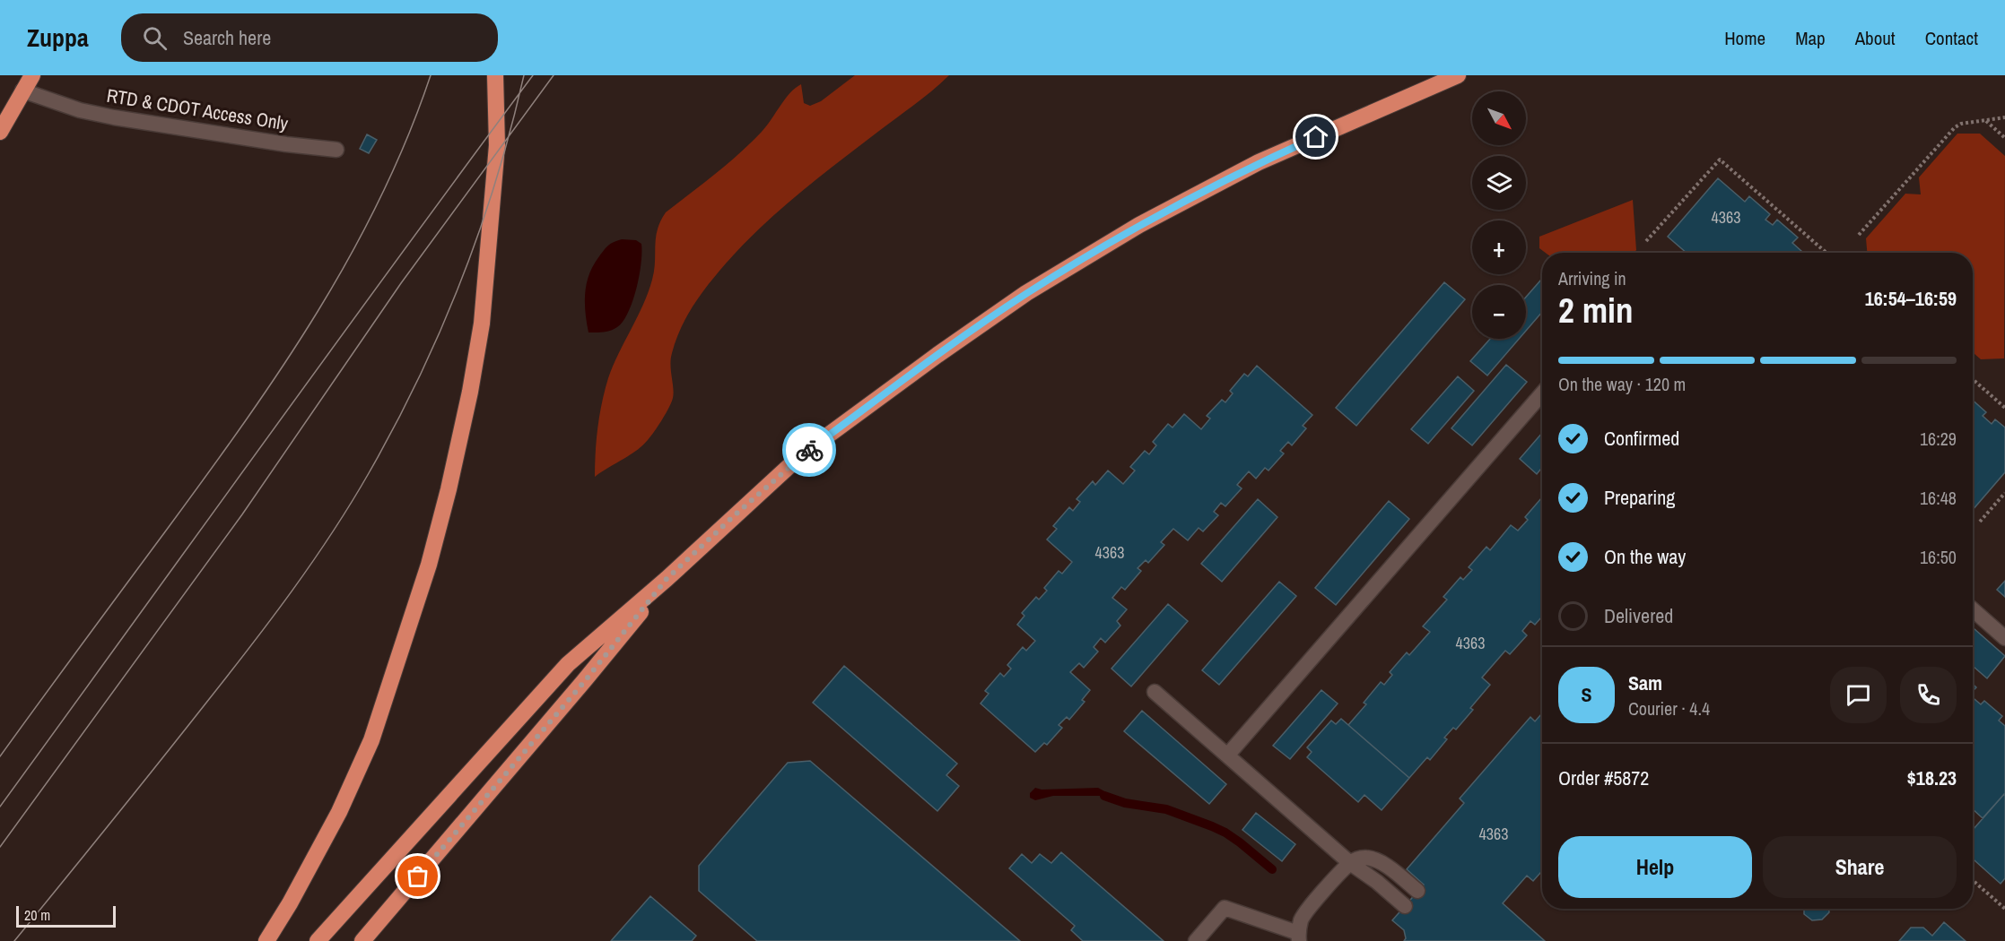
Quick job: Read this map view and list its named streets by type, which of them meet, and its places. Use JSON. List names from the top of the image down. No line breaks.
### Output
{"streets":{"lane":["RTD & CDOT Access Only"]},"house_numbers":["4363","4363","4363","4363"],"scale_bar":"20 m","north":"bottom right","page":{"header":"Zuppa","search":"Search here","nav":["Home","Map","About","Contact"],"map_buttons":["+","−"],"heading":["2 min","Arriving in","16:54–16:59"],"panel":["Sam","Courier · 4.4","Order #5872","$18.23"],"bar":"On the way · 120 m","list":[["Confirmed","16:29"],["Preparing","16:48"],["On the way","16:50"],"Delivered"],"round":"S","buttons":["Help","Share"],"scale":"20 m"}}
